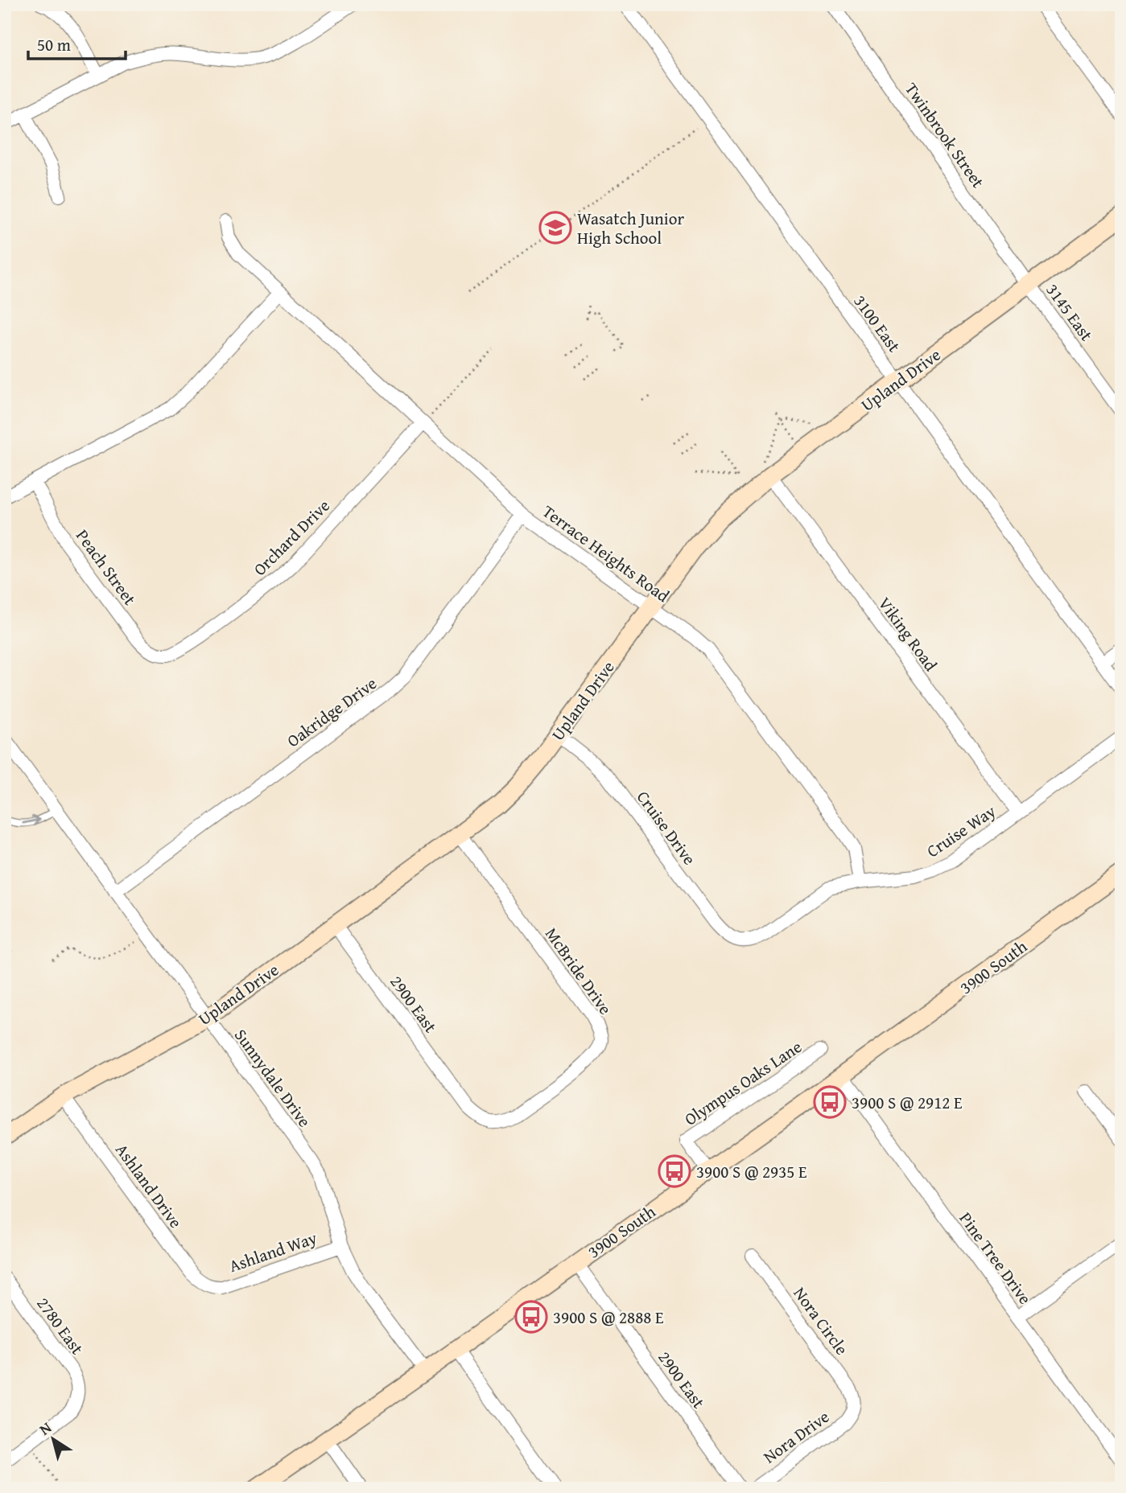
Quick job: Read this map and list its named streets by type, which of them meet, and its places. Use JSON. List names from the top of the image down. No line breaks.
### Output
{"streets":{"street":["Twinbrook Street","3145 East","3100 East","Upland Drive","Orchard Drive","Terrace Heights Road","Peach Street","Viking Road","Oakridge Drive","Cruise Drive","Cruise Way","3900 South","McBride Drive","2900 East","Sunnydale Drive","Olympus Oaks Lane","Ashland Drive","Ashland Way","Pine Tree Drive","Nora Circle","2780 East","Nora Drive"]},"crossings":[["Twinbrook Street","3145 East"],["Twinbrook Street","Upland Drive"],["3145 East","Upland Drive"],["3100 East","Upland Drive"],["Upland Drive","Terrace Heights Road"],["Upland Drive","Viking Road"],["Upland Drive","Cruise Drive"],["Upland Drive","McBride Drive"],["Upland Drive","2900 East"],["Upland Drive","Sunnydale Drive"],["Upland Drive","Ashland Drive"],["Orchard Drive","Terrace Heights Road"],["Orchard Drive","Peach Street"],["Terrace Heights Road","Oakridge Drive"],["Terrace Heights Road","Cruise Way"],["Viking Road","Cruise Way"],["Oakridge Drive","Sunnydale Drive"],["Cruise Drive","Cruise Way"],["3900 South","2900 East"],["3900 South","Sunnydale Drive"],["3900 South","Olympus Oaks Lane"],["3900 South","Pine Tree Drive"],["McBride Drive","2900 East"],["Sunnydale Drive","Ashland Way"],["Ashland Drive","Ashland Way"],["Nora Circle","Nora Drive"]],"places":{"school or university":["Wasatch Junior High School"],"bus stop":["3900 S @ 2912 E","3900 S @ 2935 E","3900 S @ 2888 E"]},"scale_bar":"50 m","north":"top left"}
